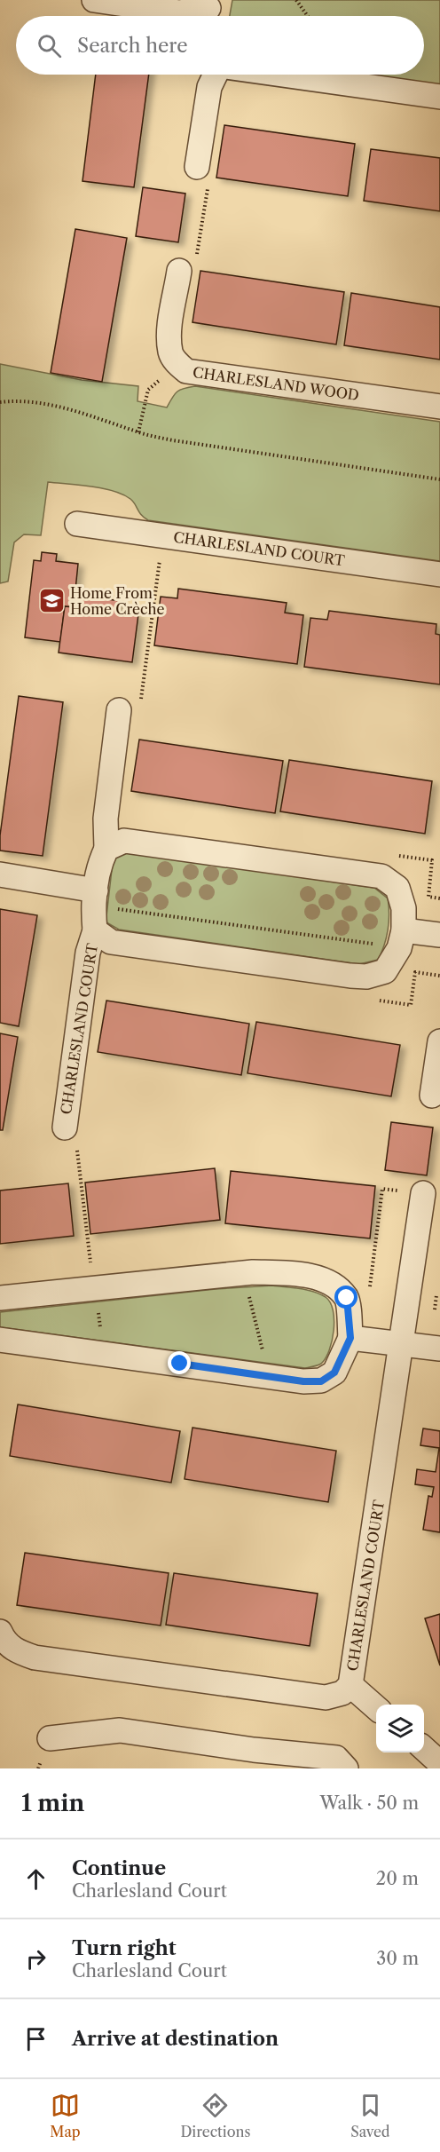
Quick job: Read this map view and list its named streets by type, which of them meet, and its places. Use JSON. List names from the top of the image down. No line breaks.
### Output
{"streets":{"street":["CHARLESLAND WOOD","CHARLESLAND COURT"]},"places":{"school or university":["Home From Home Crèche"]},"page":{"search":"Search here","heading":["1 min","Walk · 50 m"],"list":[["Continue","Charlesland Court","20 m"],["Turn right","Charlesland Court","30 m"],"Arrive at destination"],"nav":["Map","Directions","Saved"]}}
